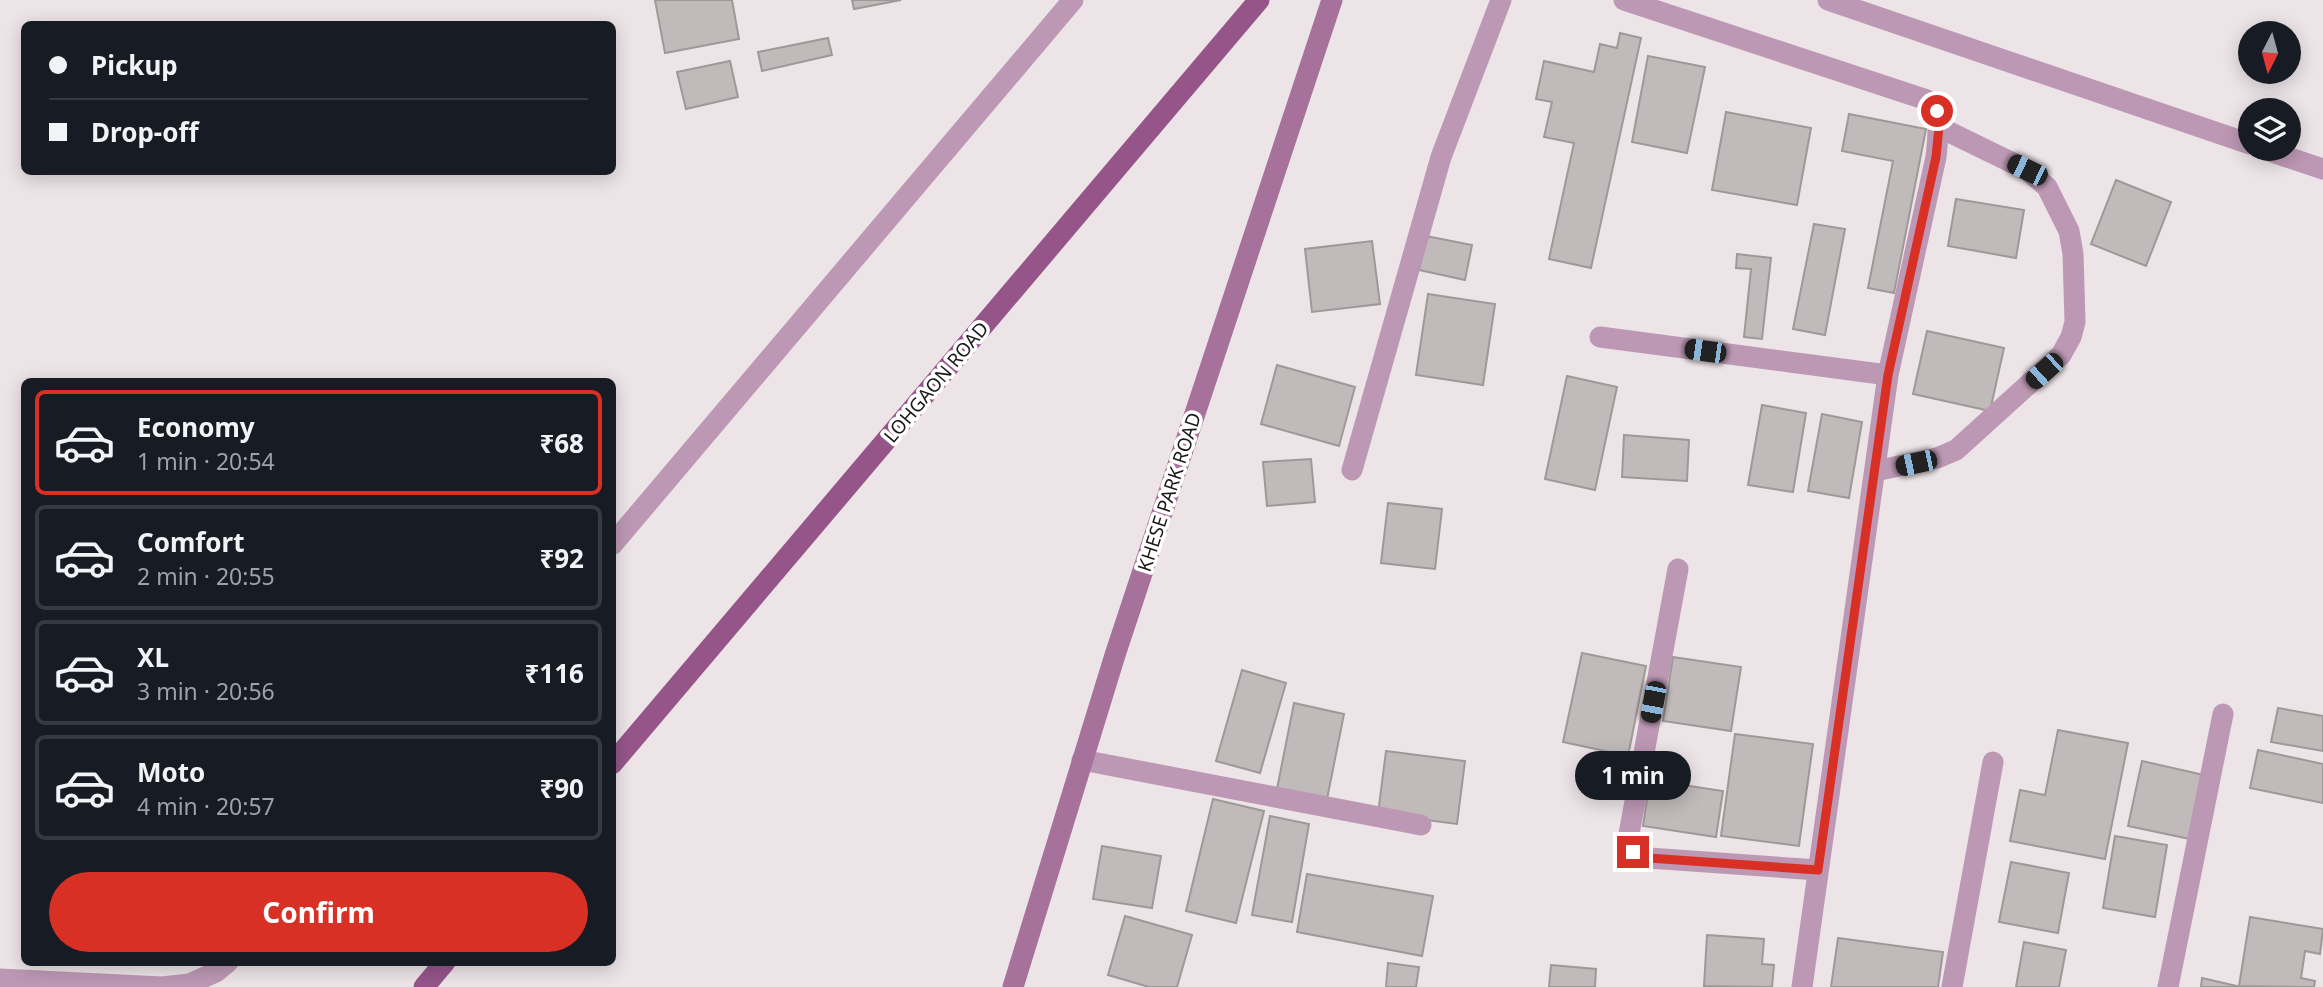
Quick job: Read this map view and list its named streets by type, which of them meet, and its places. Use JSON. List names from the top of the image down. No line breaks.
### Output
{"streets":{"main road":["LOHGAON ROAD"],"street":["KHESE PARK ROAD"]},"north":"bottom","page":{"banner":["Pickup","Drop-off"],"list":[{"name":"Economy","note":"1 min · 20:54","value":"₹68"},{"name":"Comfort","note":"2 min · 20:55","value":"₹92"},{"name":"XL","note":"3 min · 20:56","value":"₹116"},{"name":"Moto","note":"4 min · 20:57","value":"₹90"}],"bubble":"1 min","buttons":"Confirm"}}
